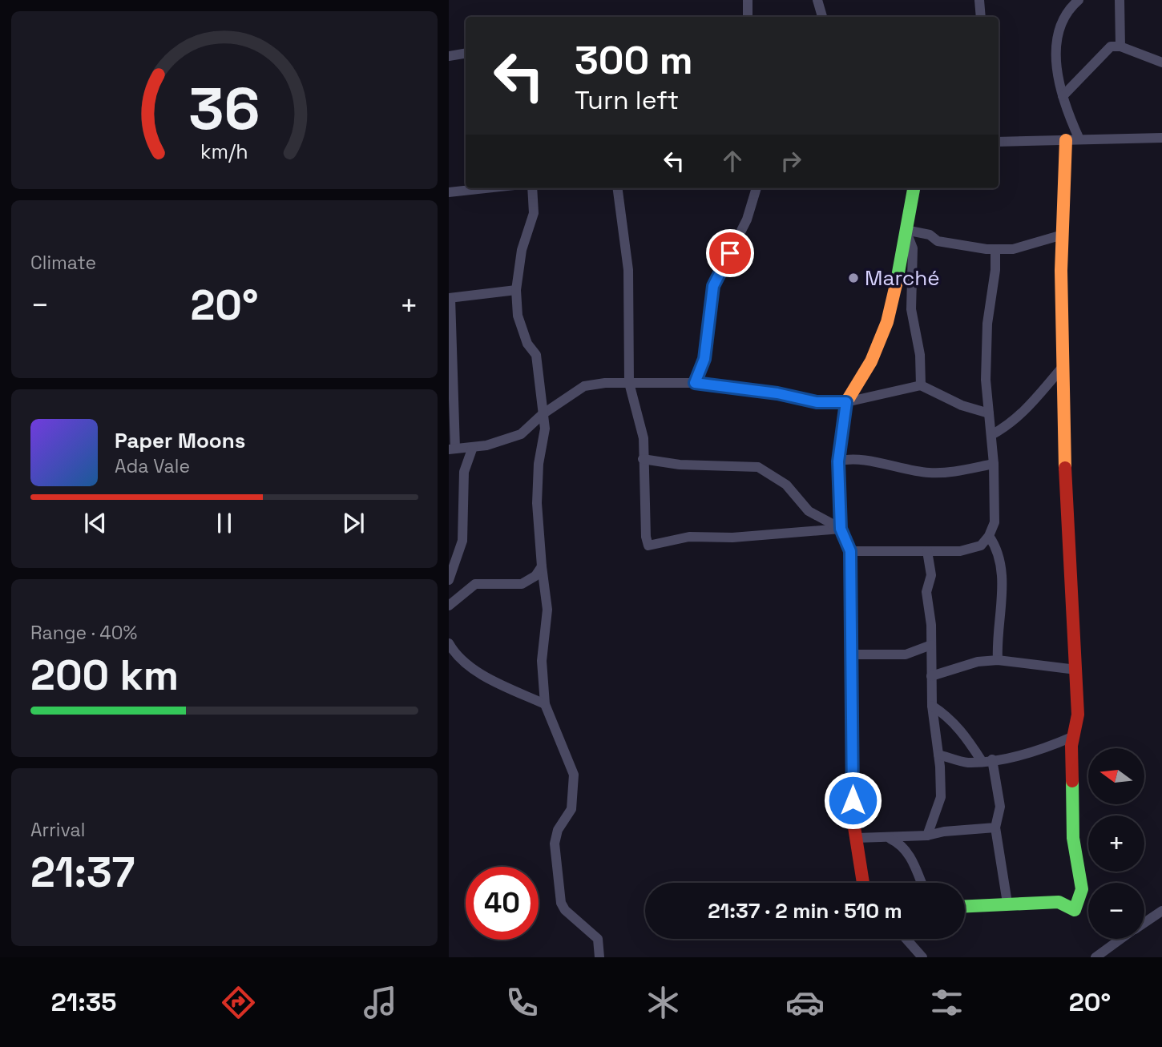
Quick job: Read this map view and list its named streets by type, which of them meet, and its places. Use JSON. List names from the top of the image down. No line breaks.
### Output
{"places":["Marché"],"north":"left","page":{"turn":["300 m","Turn left"],"tile":["Climate",["Range · 40%","200 km"],["Arrival","21:37"]],"heat":["−","20°","+"],"song":["Paper Moons","Ada Vale"],"map_buttons":["+","−"],"limit":"40","trip":"21:37 · 2 min · 510 m","tabs":["21:35","20°"],"gauge":["36","km/h"]}}
